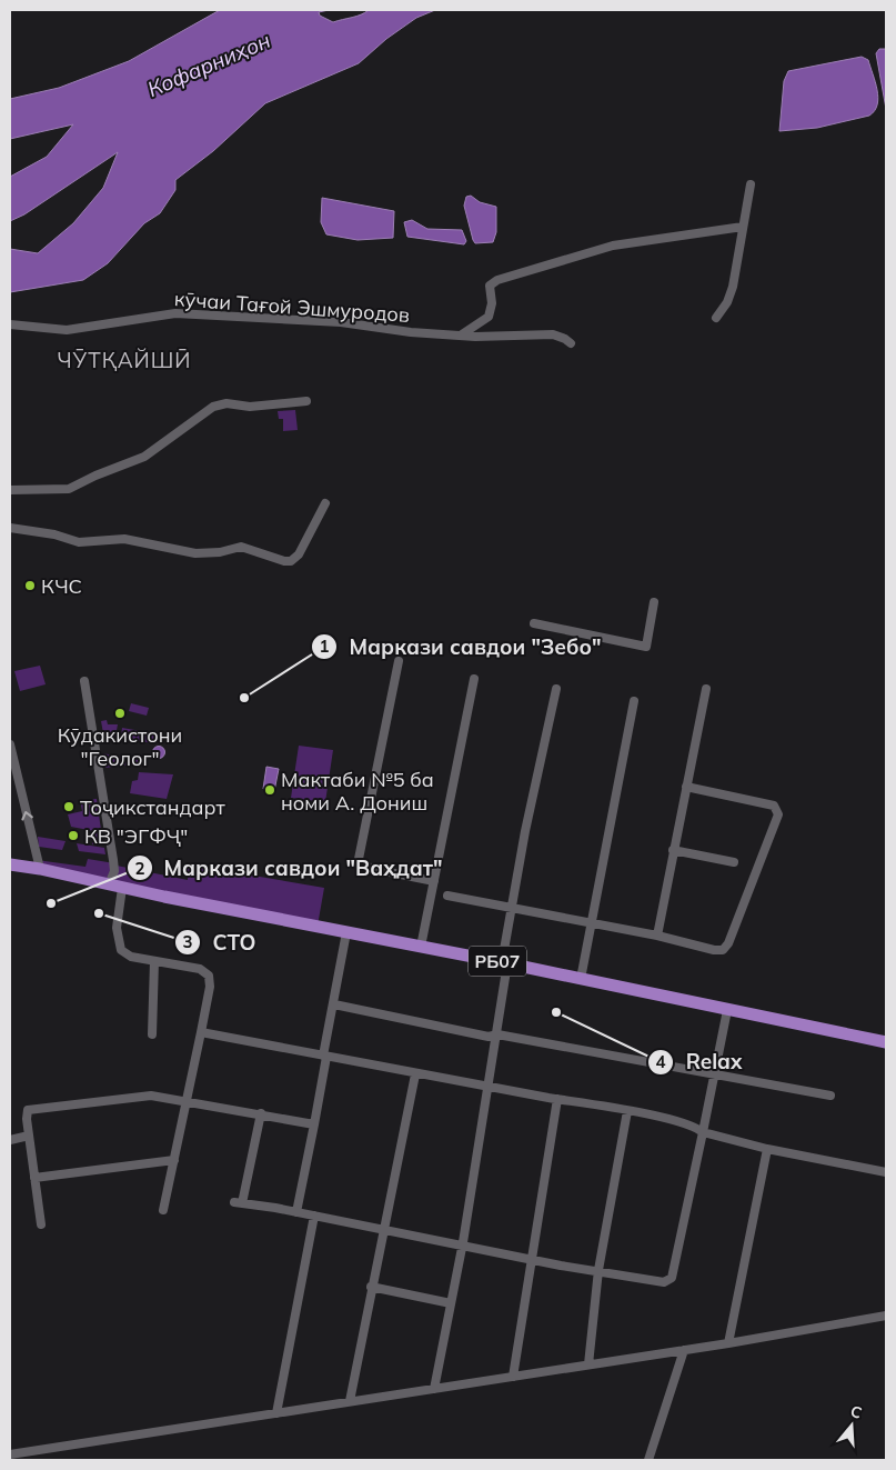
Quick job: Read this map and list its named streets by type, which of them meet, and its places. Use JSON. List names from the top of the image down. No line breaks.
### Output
{"streets":{"highway":["РБ07"],"street":["кӯчаи Тағой Эшмуродов"]},"districts":["ЧӮТҚАЙШӢ"],"water":["Кофарниҳон"],"places":["КЧС","Маркази савдои \"Зебо\"","Кӯдакистони \"Геолог\"","Мактаби №5 ба номи А. Дониш","Тоҷикстандарт","КВ \"ЭГФҶ\"","Маркази савдои \"Ваҳдат\"","СТО","Relax"],"north":"top"}
